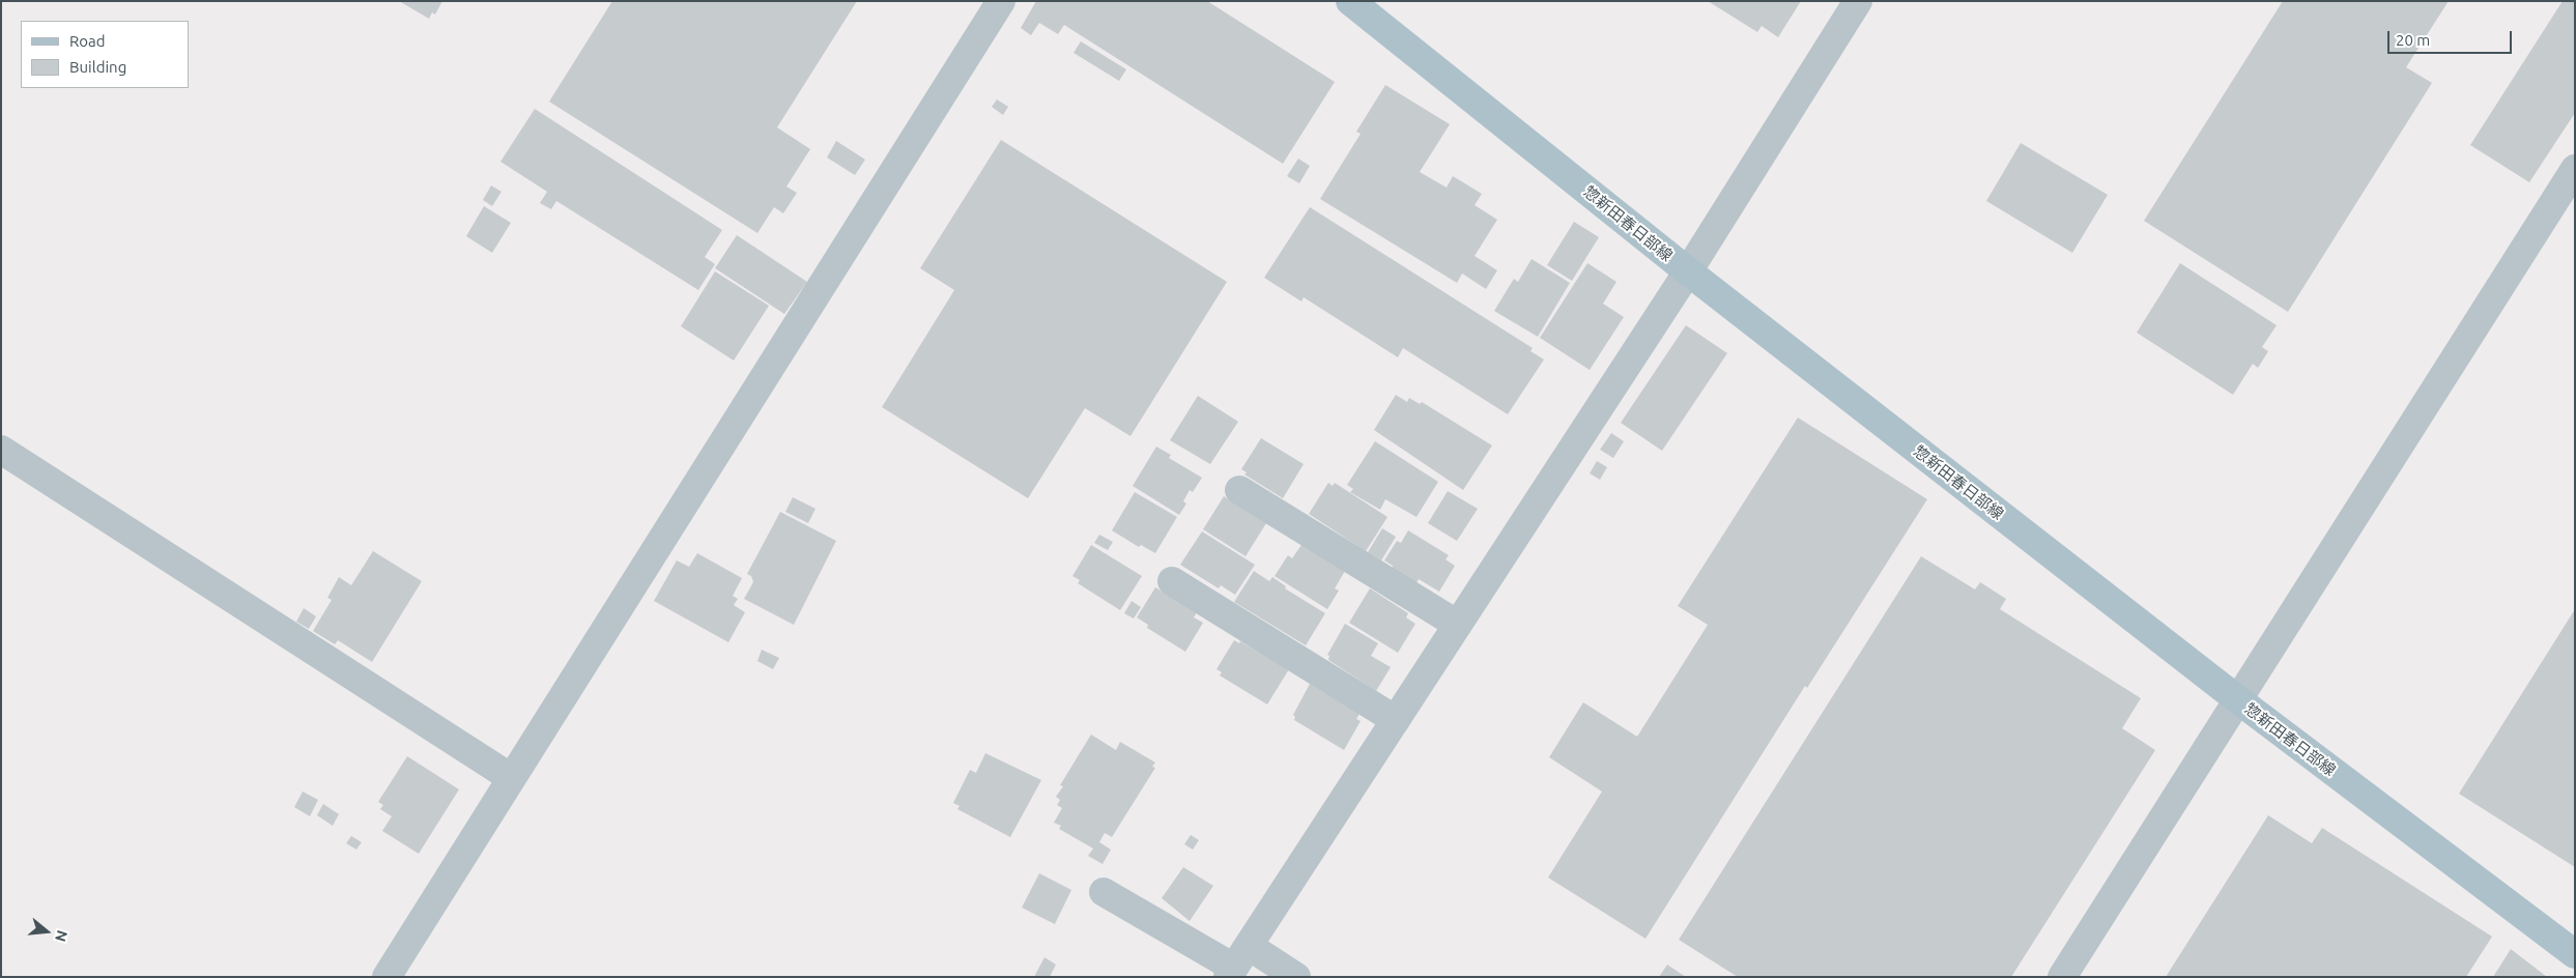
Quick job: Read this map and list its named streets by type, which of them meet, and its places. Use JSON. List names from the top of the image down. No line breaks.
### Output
{"streets":{"main road":["惣新田春日部線"]},"legend":["Road","Building"],"scale_bar":"20 m","north":"right"}
